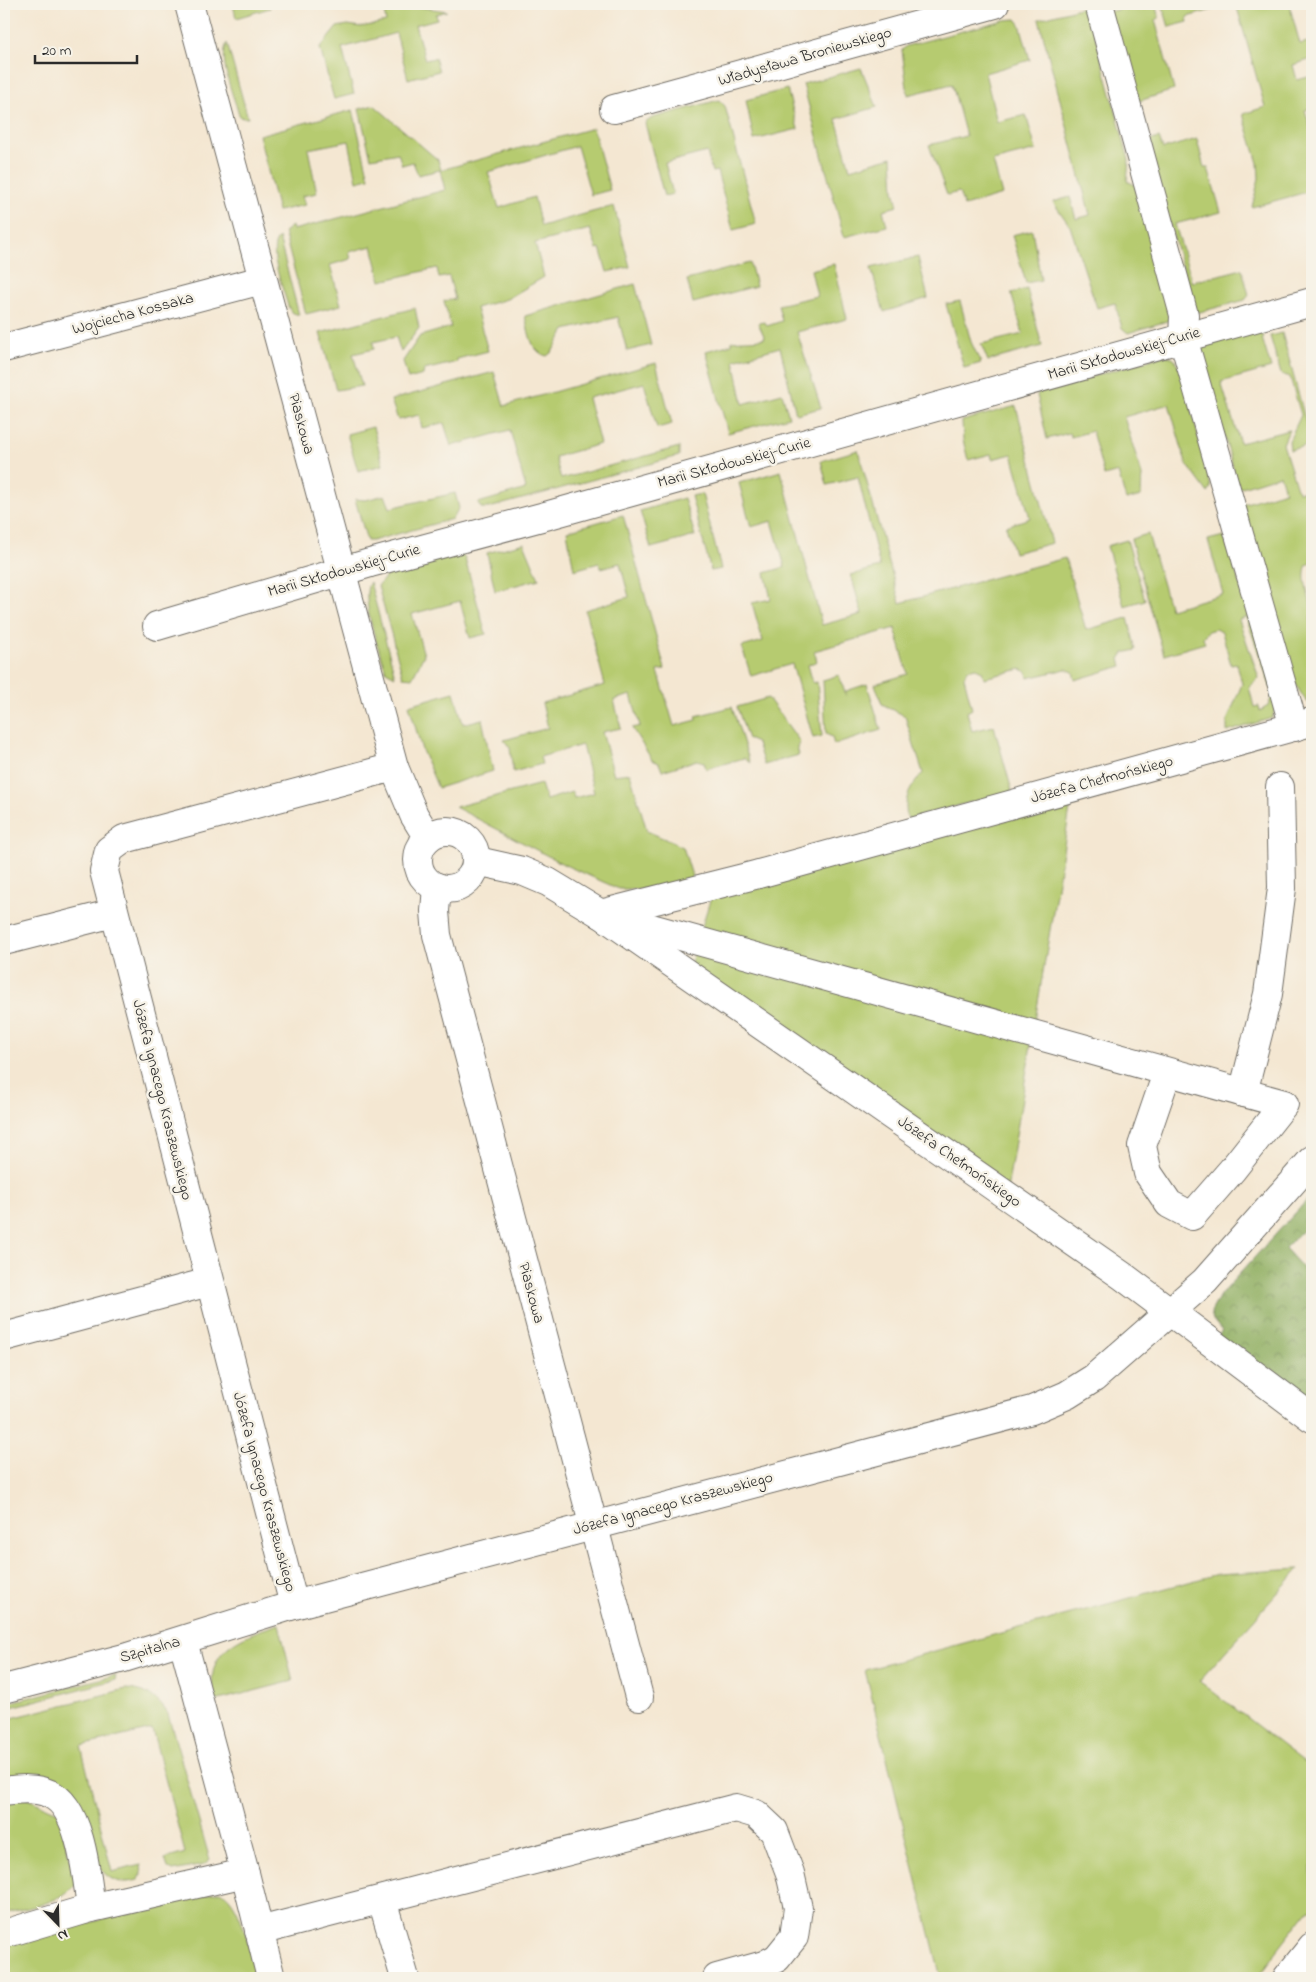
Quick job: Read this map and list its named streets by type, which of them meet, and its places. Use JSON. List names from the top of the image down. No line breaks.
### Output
{"streets":{"street":["Władysława Broniewskiego","Wojciecha Kossaka","Marii Skłodowskiej-Curie","Piaskowa","Józefa Chełmońskiego","Józefa Ignacego Kraszewskiego","Szpitalna"]},"crossings":[["Wojciecha Kossaka","Piaskowa"],["Marii Skłodowskiej-Curie","Piaskowa"],["Piaskowa","Józefa Chełmońskiego"],["Piaskowa","Józefa Ignacego Kraszewskiego"],["Józefa Chełmońskiego","Józefa Ignacego Kraszewskiego"],["Józefa Ignacego Kraszewskiego","Szpitalna"]],"scale_bar":"20 m","north":"bottom right"}
